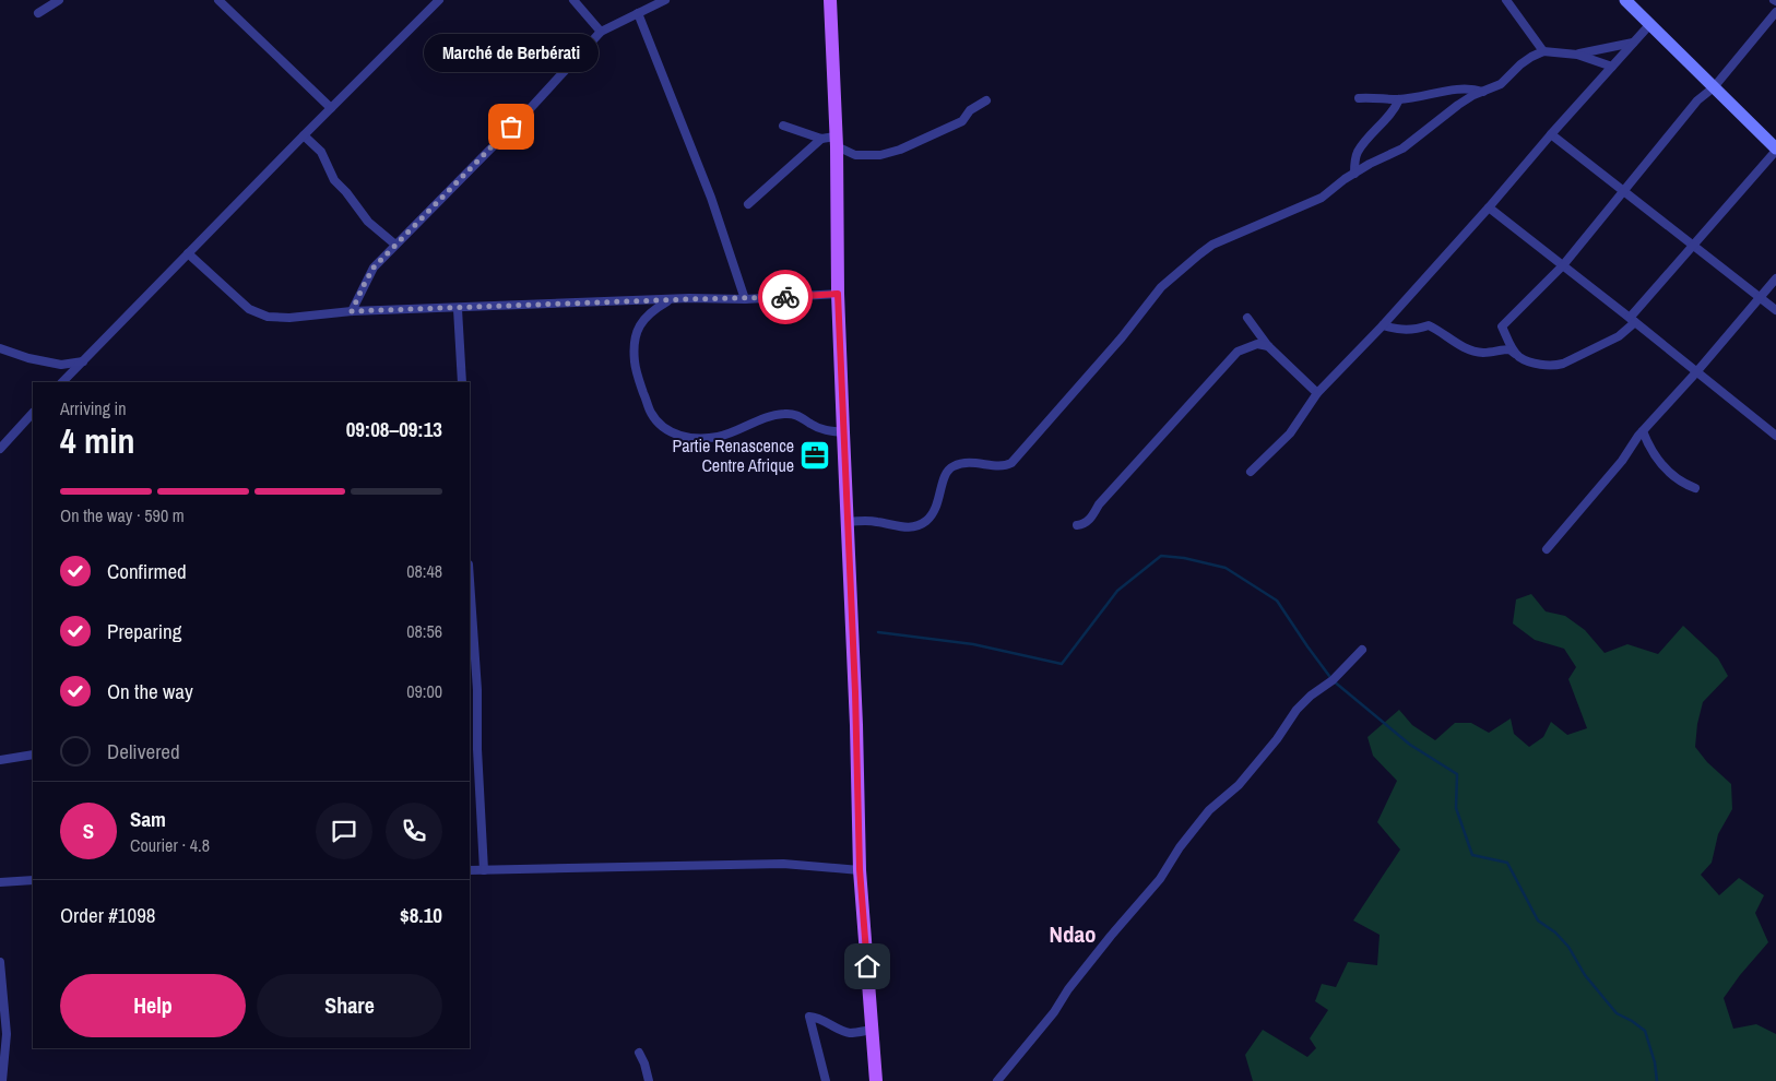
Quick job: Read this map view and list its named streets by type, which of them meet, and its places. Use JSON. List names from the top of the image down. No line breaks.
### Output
{"districts":["Ndao"],"places":{"other":["Marché de Berbérati"],"office":["Partie Renascence Centre Afrique"]},"page":{"bubble":"Marché de Berbérati","heading":["4 min","Arriving in","09:08–09:13"],"panel":["Sam","Courier · 4.8","Order #1098","$8.10"],"bar":"On the way · 590 m","list":[["Confirmed","08:48"],["Preparing","08:56"],["On the way","09:00"],"Delivered"],"round":"S","buttons":["Help","Share"]}}
